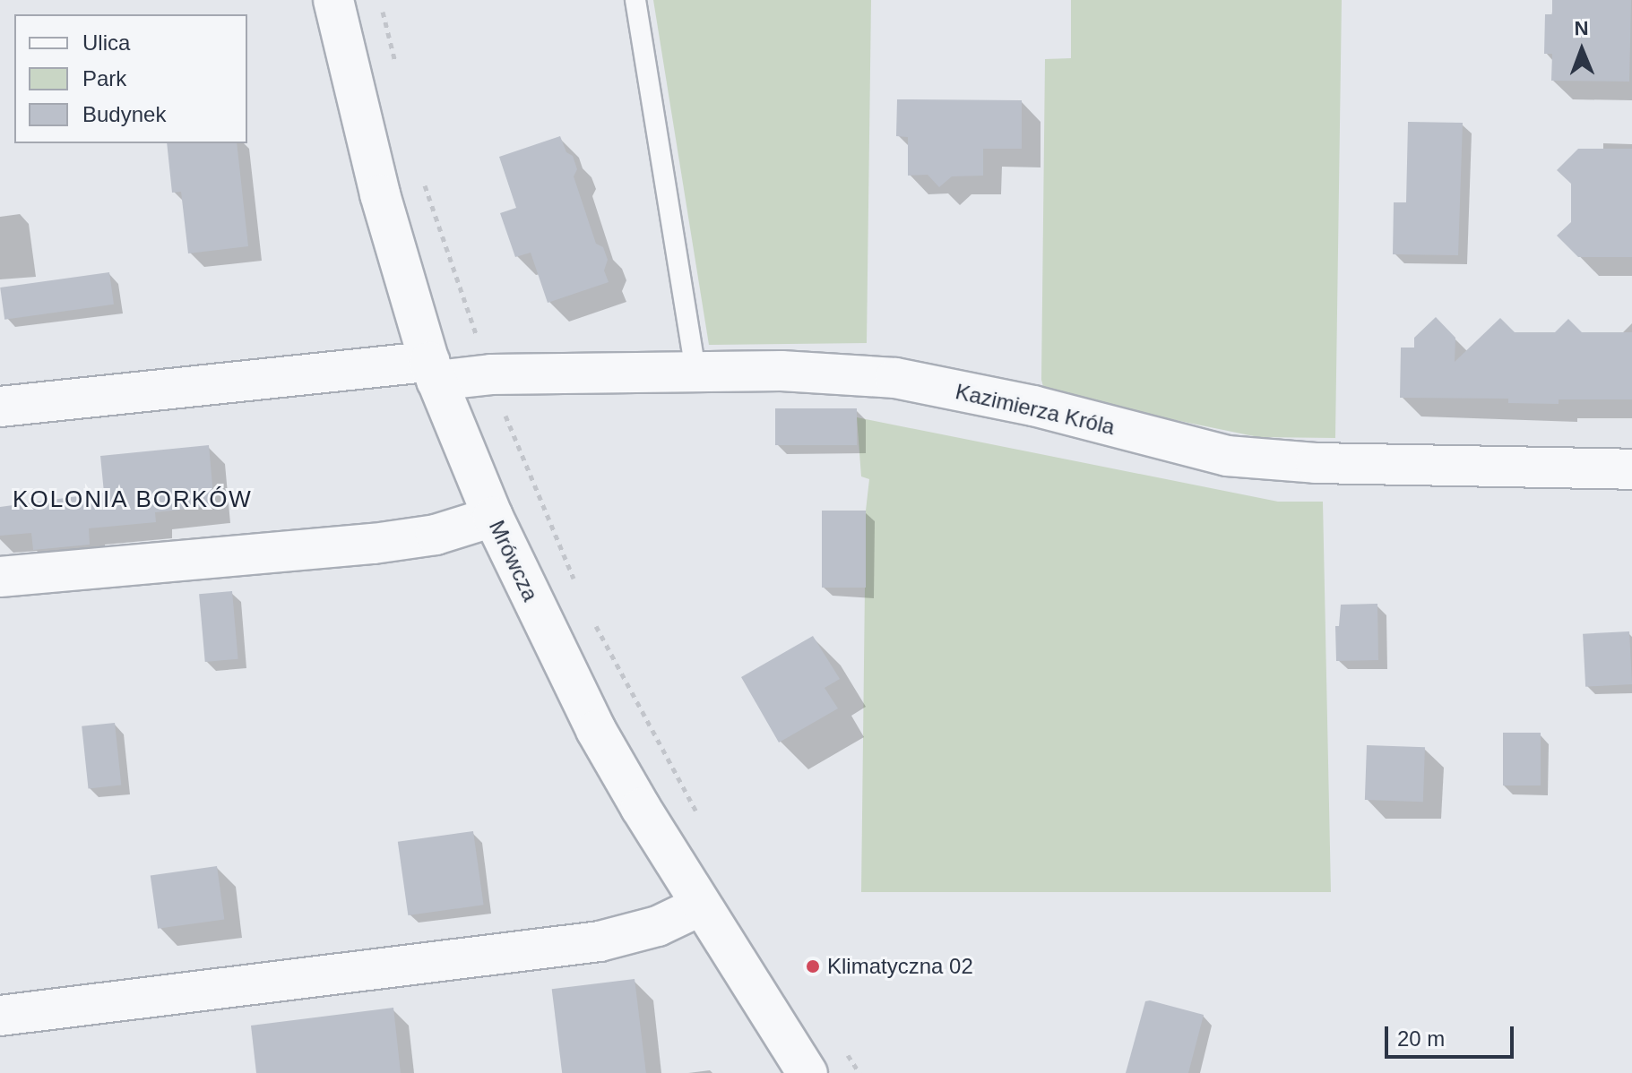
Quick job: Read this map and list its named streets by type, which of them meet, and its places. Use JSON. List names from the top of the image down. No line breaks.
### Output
{"streets":{"street":["Kazimierza Króla","Mrówcza"]},"crossings":[["Kazimierza Króla","Mrówcza"]],"districts":["KOLONIA BORKÓW"],"places":["Klimatyczna 02"],"legend":["Ulica","Park","Budynek"],"scale_bar":"20 m","north":"top"}
